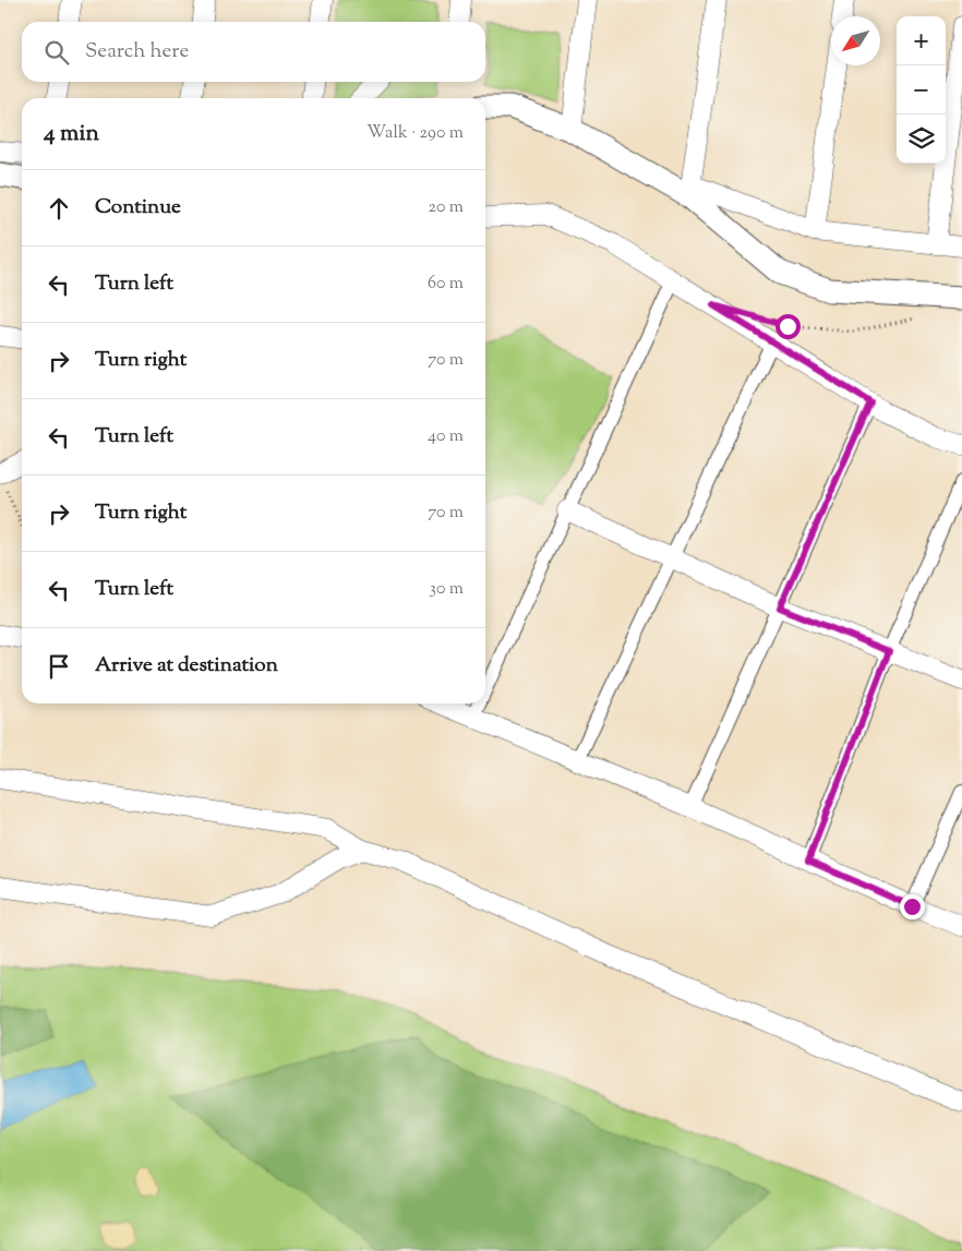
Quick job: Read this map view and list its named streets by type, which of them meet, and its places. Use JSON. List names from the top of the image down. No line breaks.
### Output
{"north":"bottom left","page":{"map_buttons":["+","−"],"search":"Search here","heading":["4 min","Walk · 290 m"],"list":[["Continue","20 m"],["Turn left","60 m"],["Turn right","70 m"],["Turn left","40 m"],["Turn right","70 m"],["Turn left","30 m"],"Arrive at destination"]}}
